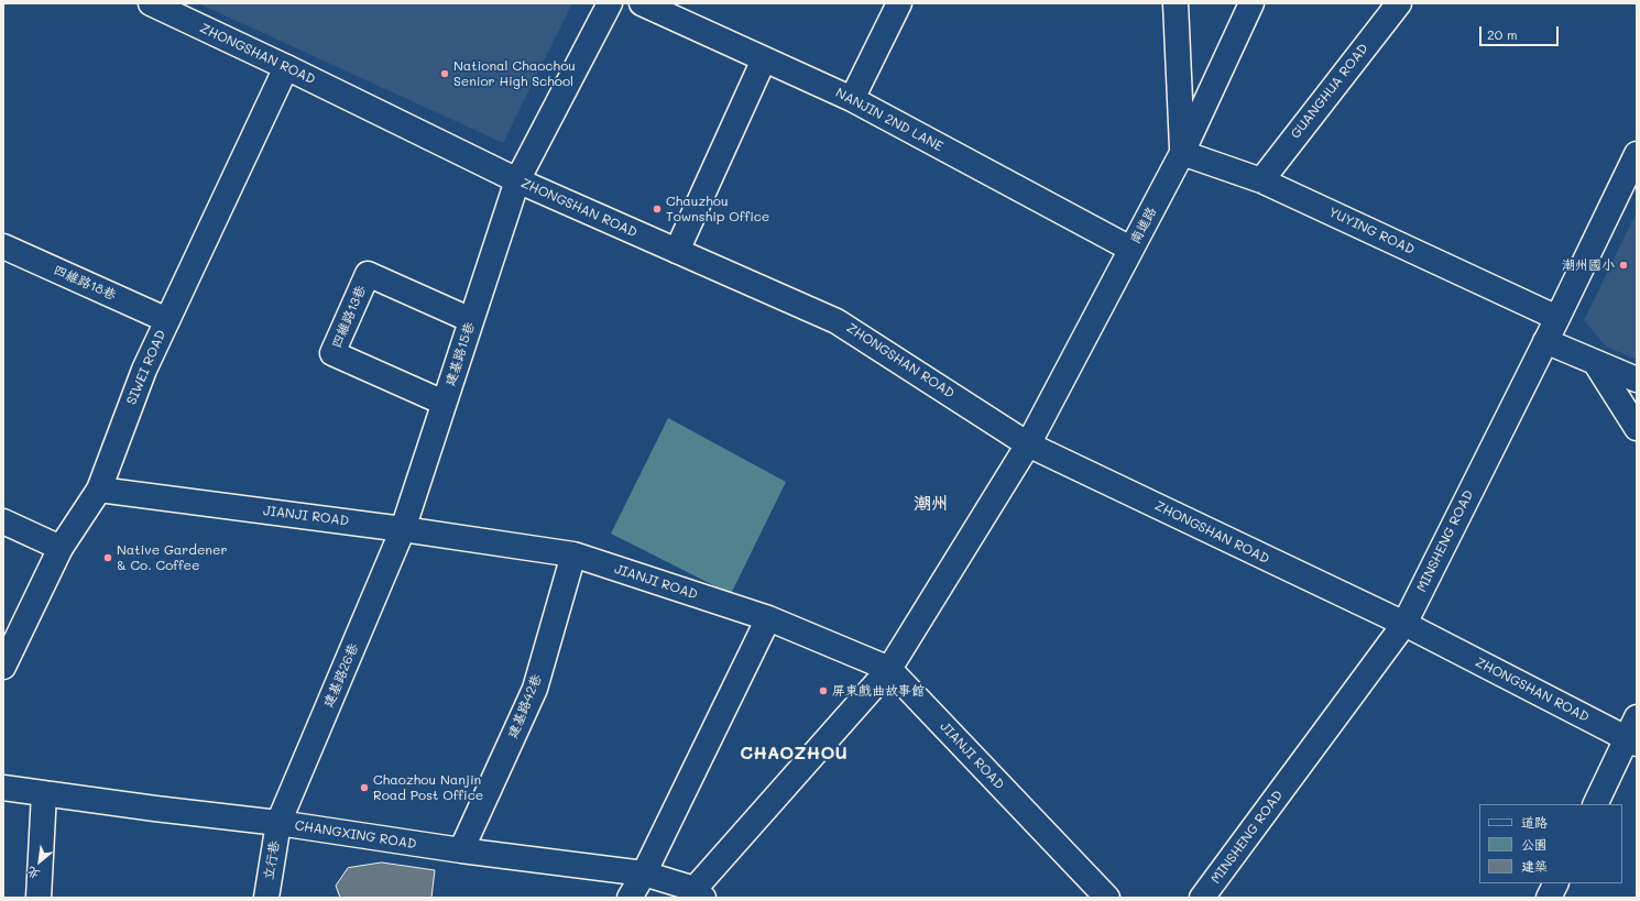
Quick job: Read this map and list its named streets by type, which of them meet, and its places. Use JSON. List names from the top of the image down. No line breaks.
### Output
{"streets":{"street":["ZHONGSHAN ROAD","GUANGHUA ROAD","NANJIN 2ND LANE","南進路","YUYING ROAD","四維路18巷","四維路13巷","建基路15巷","SIWEI ROAD","JIANJI ROAD","MINSHENG ROAD","建基路26巷","建基路42巷","CHANGXING ROAD","立行巷"]},"crossings":[["ZHONGSHAN ROAD","南進路"],["ZHONGSHAN ROAD","建基路15巷"],["ZHONGSHAN ROAD","SIWEI ROAD"],["ZHONGSHAN ROAD","MINSHENG ROAD"],["GUANGHUA ROAD","YUYING ROAD"],["NANJIN 2ND LANE","南進路"],["南進路","YUYING ROAD"],["南進路","JIANJI ROAD"],["南進路","CHANGXING ROAD"],["YUYING ROAD","MINSHENG ROAD"],["四維路18巷","SIWEI ROAD"],["四維路13巷","建基路15巷"],["建基路15巷","JIANJI ROAD"],["建基路15巷","建基路26巷"],["SIWEI ROAD","JIANJI ROAD"],["JIANJI ROAD","建基路26巷"],["JIANJI ROAD","建基路42巷"],["建基路26巷","CHANGXING ROAD"],["建基路26巷","立行巷"],["建基路42巷","CHANGXING ROAD"],["CHANGXING ROAD","立行巷"]],"districts":["潮州","CHAOZHOU"],"places":["National Chaochou Senior High School","Chauzhou Township Office","潮州國小","Native Gardener & Co. Coffee","屏東戲曲故事館","Chaozhou Nanjin Road Post Office"],"legend":["道路","公園","建築"],"scale_bar":"20 m","north":"bottom left"}
